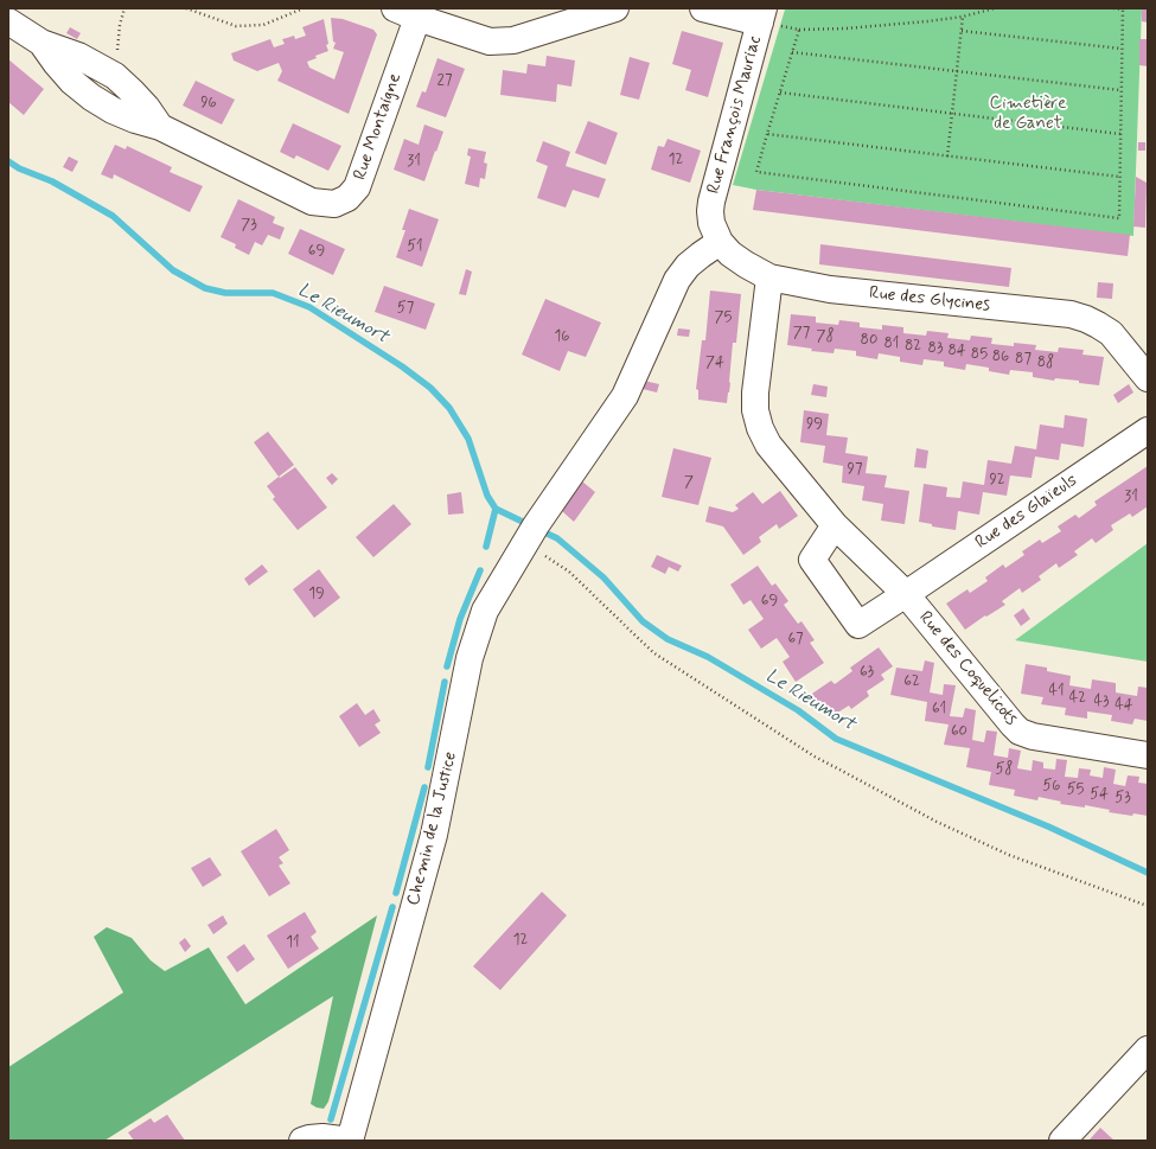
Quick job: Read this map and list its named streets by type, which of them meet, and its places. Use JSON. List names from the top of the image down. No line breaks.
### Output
{"streets":{"street":["Rue François Mauriac","Rue Montaigne","Rue des Glycines","Rue des Glaïeuls","Rue des Coquelicots","Chemin de la Justice"]},"crossings":[["Rue François Mauriac","Rue des Glycines"],["Rue des Glycines","Rue des Coquelicots"],["Rue des Glaïeuls","Rue des Coquelicots"]],"water":["Le Rieumort"],"parks":["Cimetière de Ganet"],"house_numbers":["27","96","12","31","73","51","69","57","75","77","16","78","80","81","82","83","84","85","86","87","74","88","99","97","92","7","31","19","69","67","63","62","41","42","43","44","61","60","58","56","55","54","53","12","11"]}
